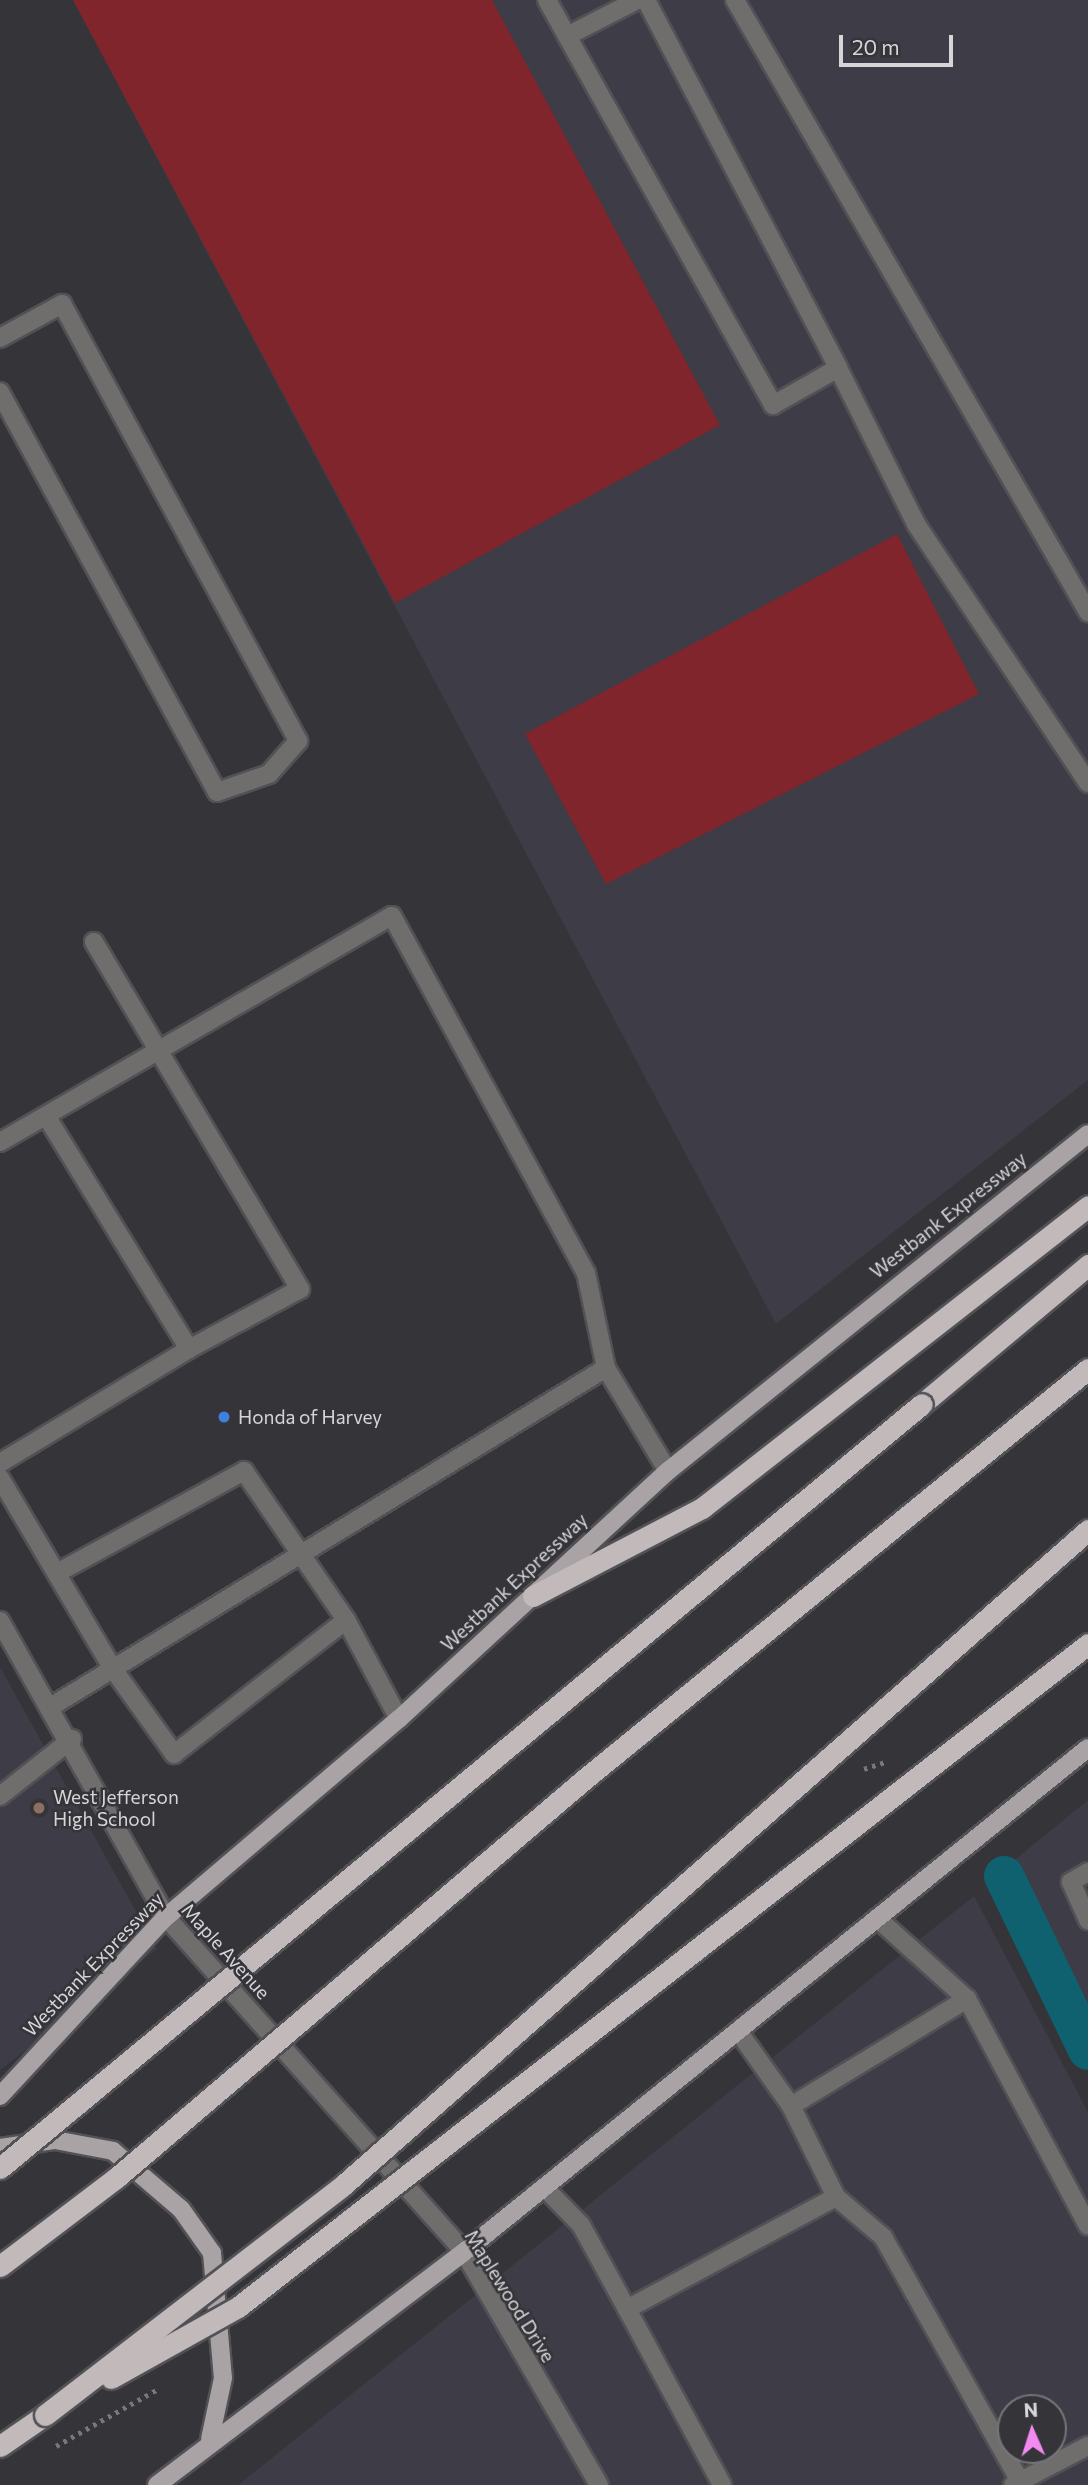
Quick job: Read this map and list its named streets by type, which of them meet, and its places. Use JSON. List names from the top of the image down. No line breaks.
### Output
{"streets":{"main road":["Westbank Expressway"],"street":["Maple Avenue","Maplewood Drive"]},"crossings":[["Westbank Expressway","Maple Avenue"],["Maple Avenue","Maplewood Drive"]],"places":["Honda of Harvey","West Jefferson High School"],"scale_bar":"20 m","north":"top"}
